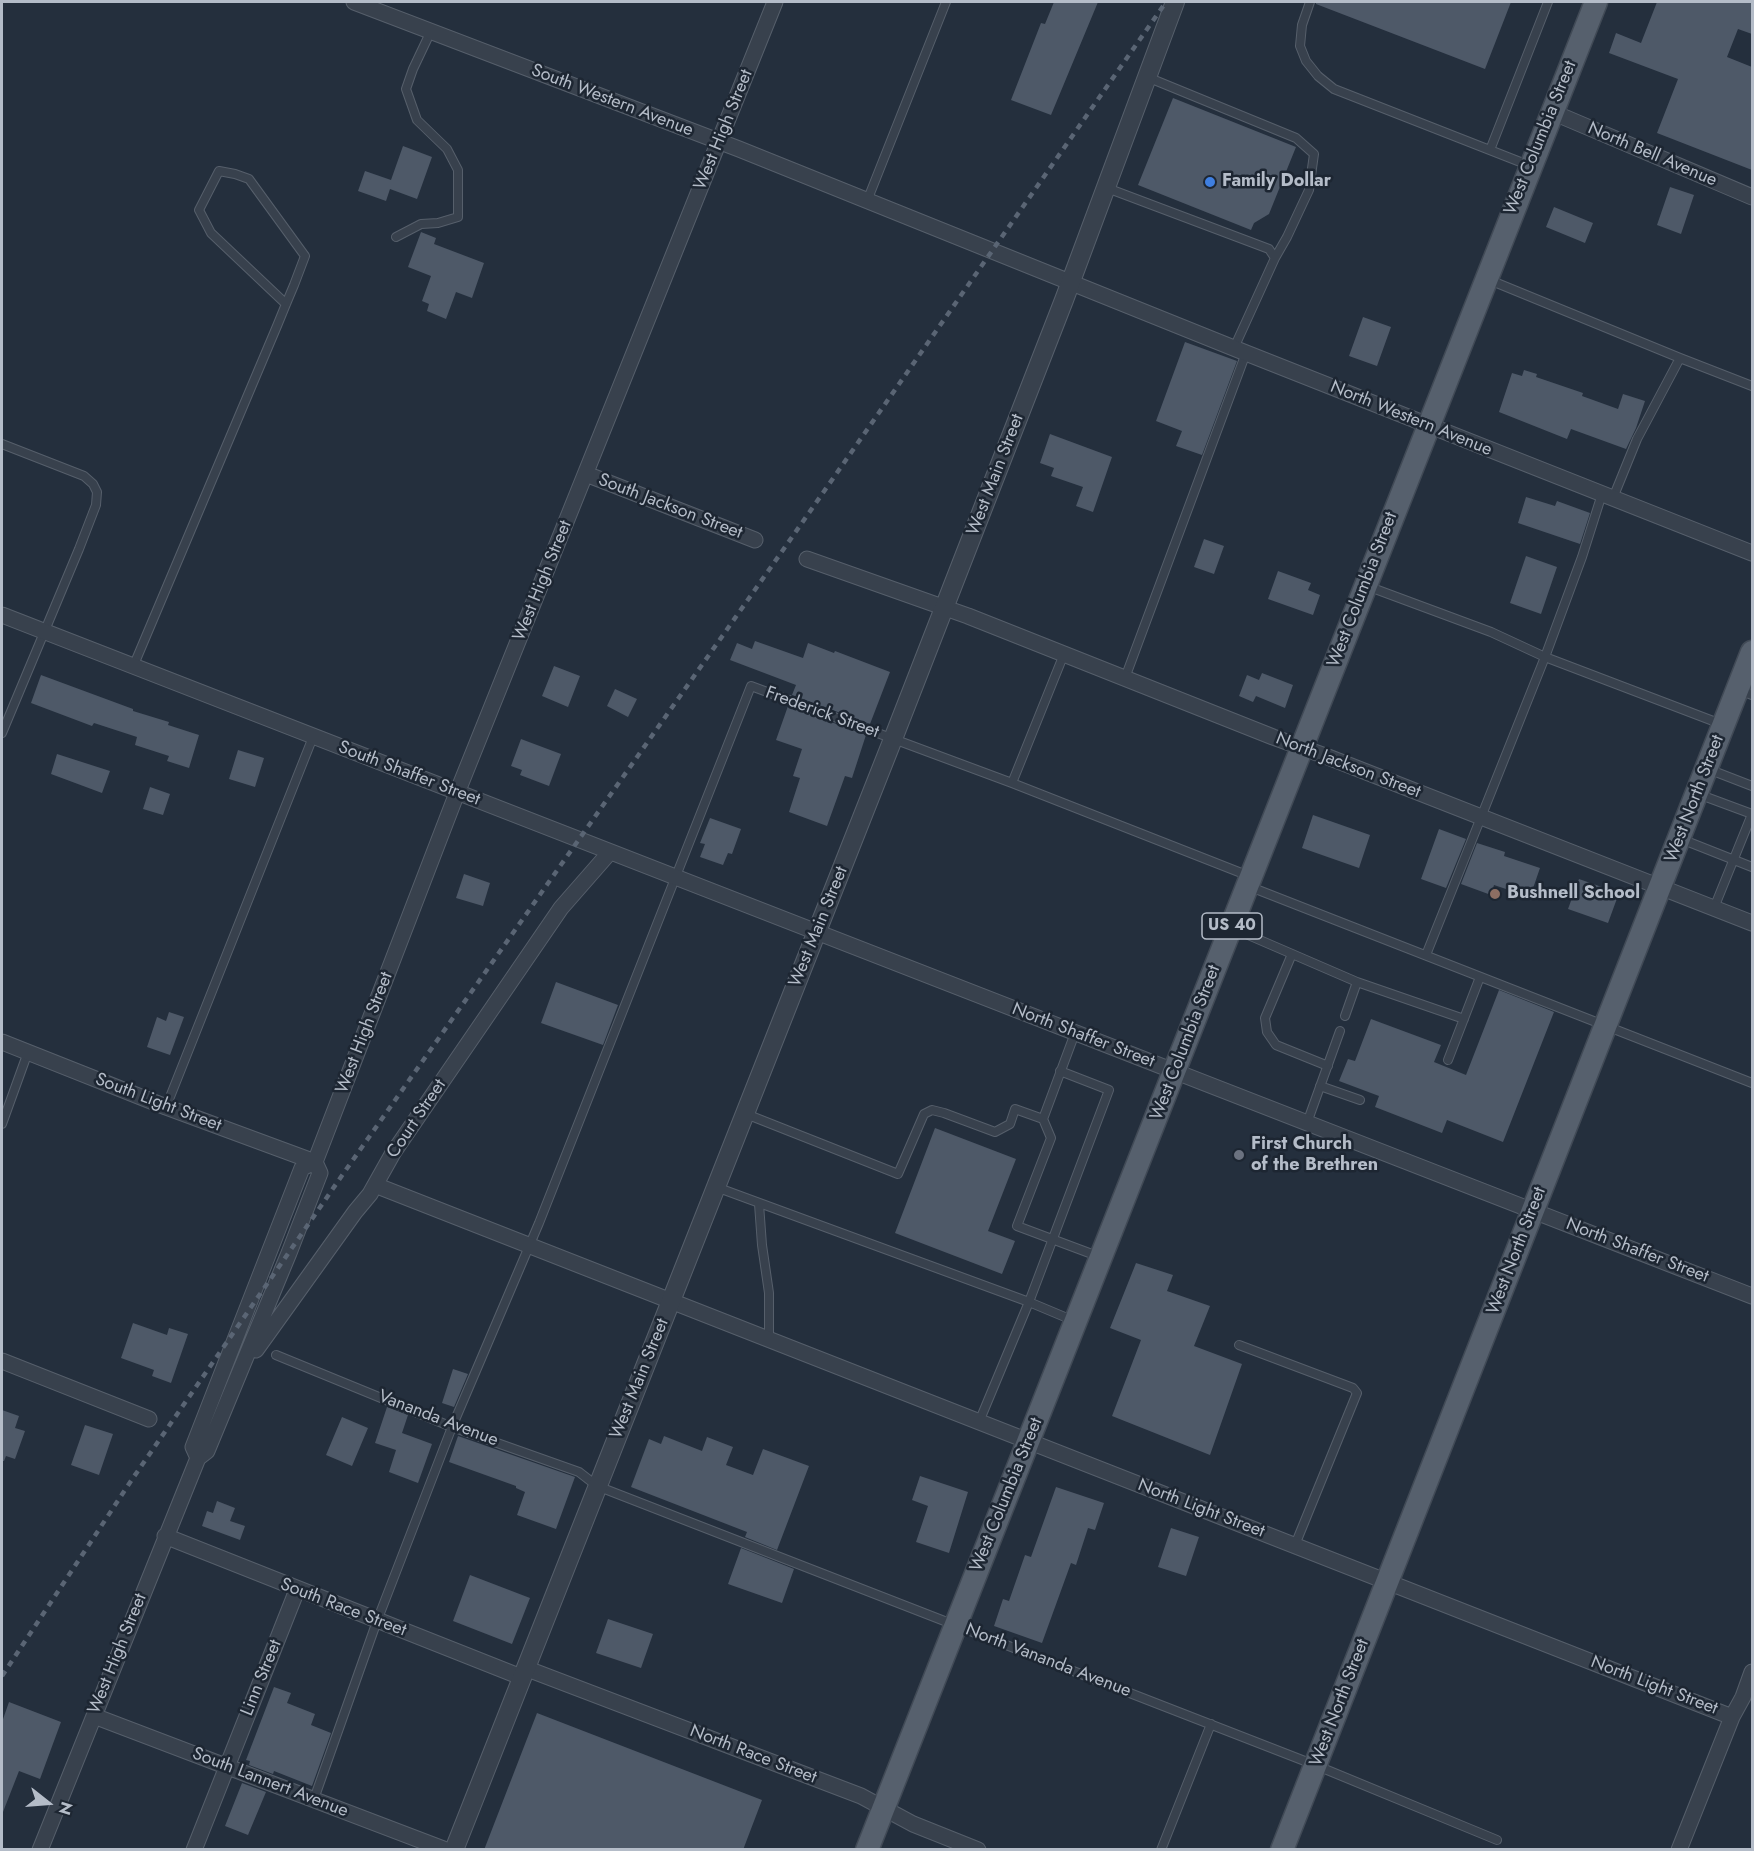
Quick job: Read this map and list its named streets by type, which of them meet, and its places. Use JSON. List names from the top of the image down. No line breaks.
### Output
{"streets":{"main road":["West Columbia Street","West North Street","US 40"],"street":["South Western Avenue","West High Street","North Bell Avenue","North Western Avenue","West Main Street","South Jackson Street","North Jackson Street","South Shaffer Street","North Shaffer Street","South Light Street","Court Street","North Light Street","South Race Street","Linn Street","North Race Street","South Lannert Avenue"],"lane":["Frederick Street","Vananda Avenue","North Vananda Avenue"]},"crossings":[["South Western Avenue","West High Street"],["South Western Avenue","North Western Avenue"],["South Western Avenue","West Main Street"],["West High Street","South Jackson Street"],["West High Street","South Shaffer Street"],["West High Street","South Light Street"],["West High Street","Court Street"],["West High Street","South Race Street"],["West High Street","South Lannert Avenue"],["West Columbia Street","North Bell Avenue"],["West Columbia Street","North Western Avenue"],["West Columbia Street","Frederick Street"],["West Columbia Street","North Jackson Street"],["West Columbia Street","North Shaffer Street"],["West Columbia Street","North Light Street"],["West Columbia Street","North Vananda Avenue"],["West Columbia Street","North Race Street"],["North Western Avenue","West Main Street"],["West Main Street","Frederick Street"],["West Main Street","North Jackson Street"],["West Main Street","South Shaffer Street"],["West Main Street","North Shaffer Street"],["West Main Street","Vananda Avenue"],["West Main Street","North Light Street"],["West Main Street","South Race Street"],["West Main Street","North Vananda Avenue"],["West Main Street","North Race Street"],["Frederick Street","South Shaffer Street"],["Frederick Street","West North Street"],["North Jackson Street","West North Street"],["South Shaffer Street","North Shaffer Street"],["South Shaffer Street","Court Street"],["West North Street","North Shaffer Street"],["West North Street","North Light Street"],["West North Street","North Vananda Avenue"],["Vananda Avenue","North Vananda Avenue"],["South Race Street","Linn Street"],["South Race Street","North Race Street"],["Linn Street","South Lannert Avenue"]],"places":["Family Dollar","Bushnell School","First Church of the Brethren"],"north":"right"}
